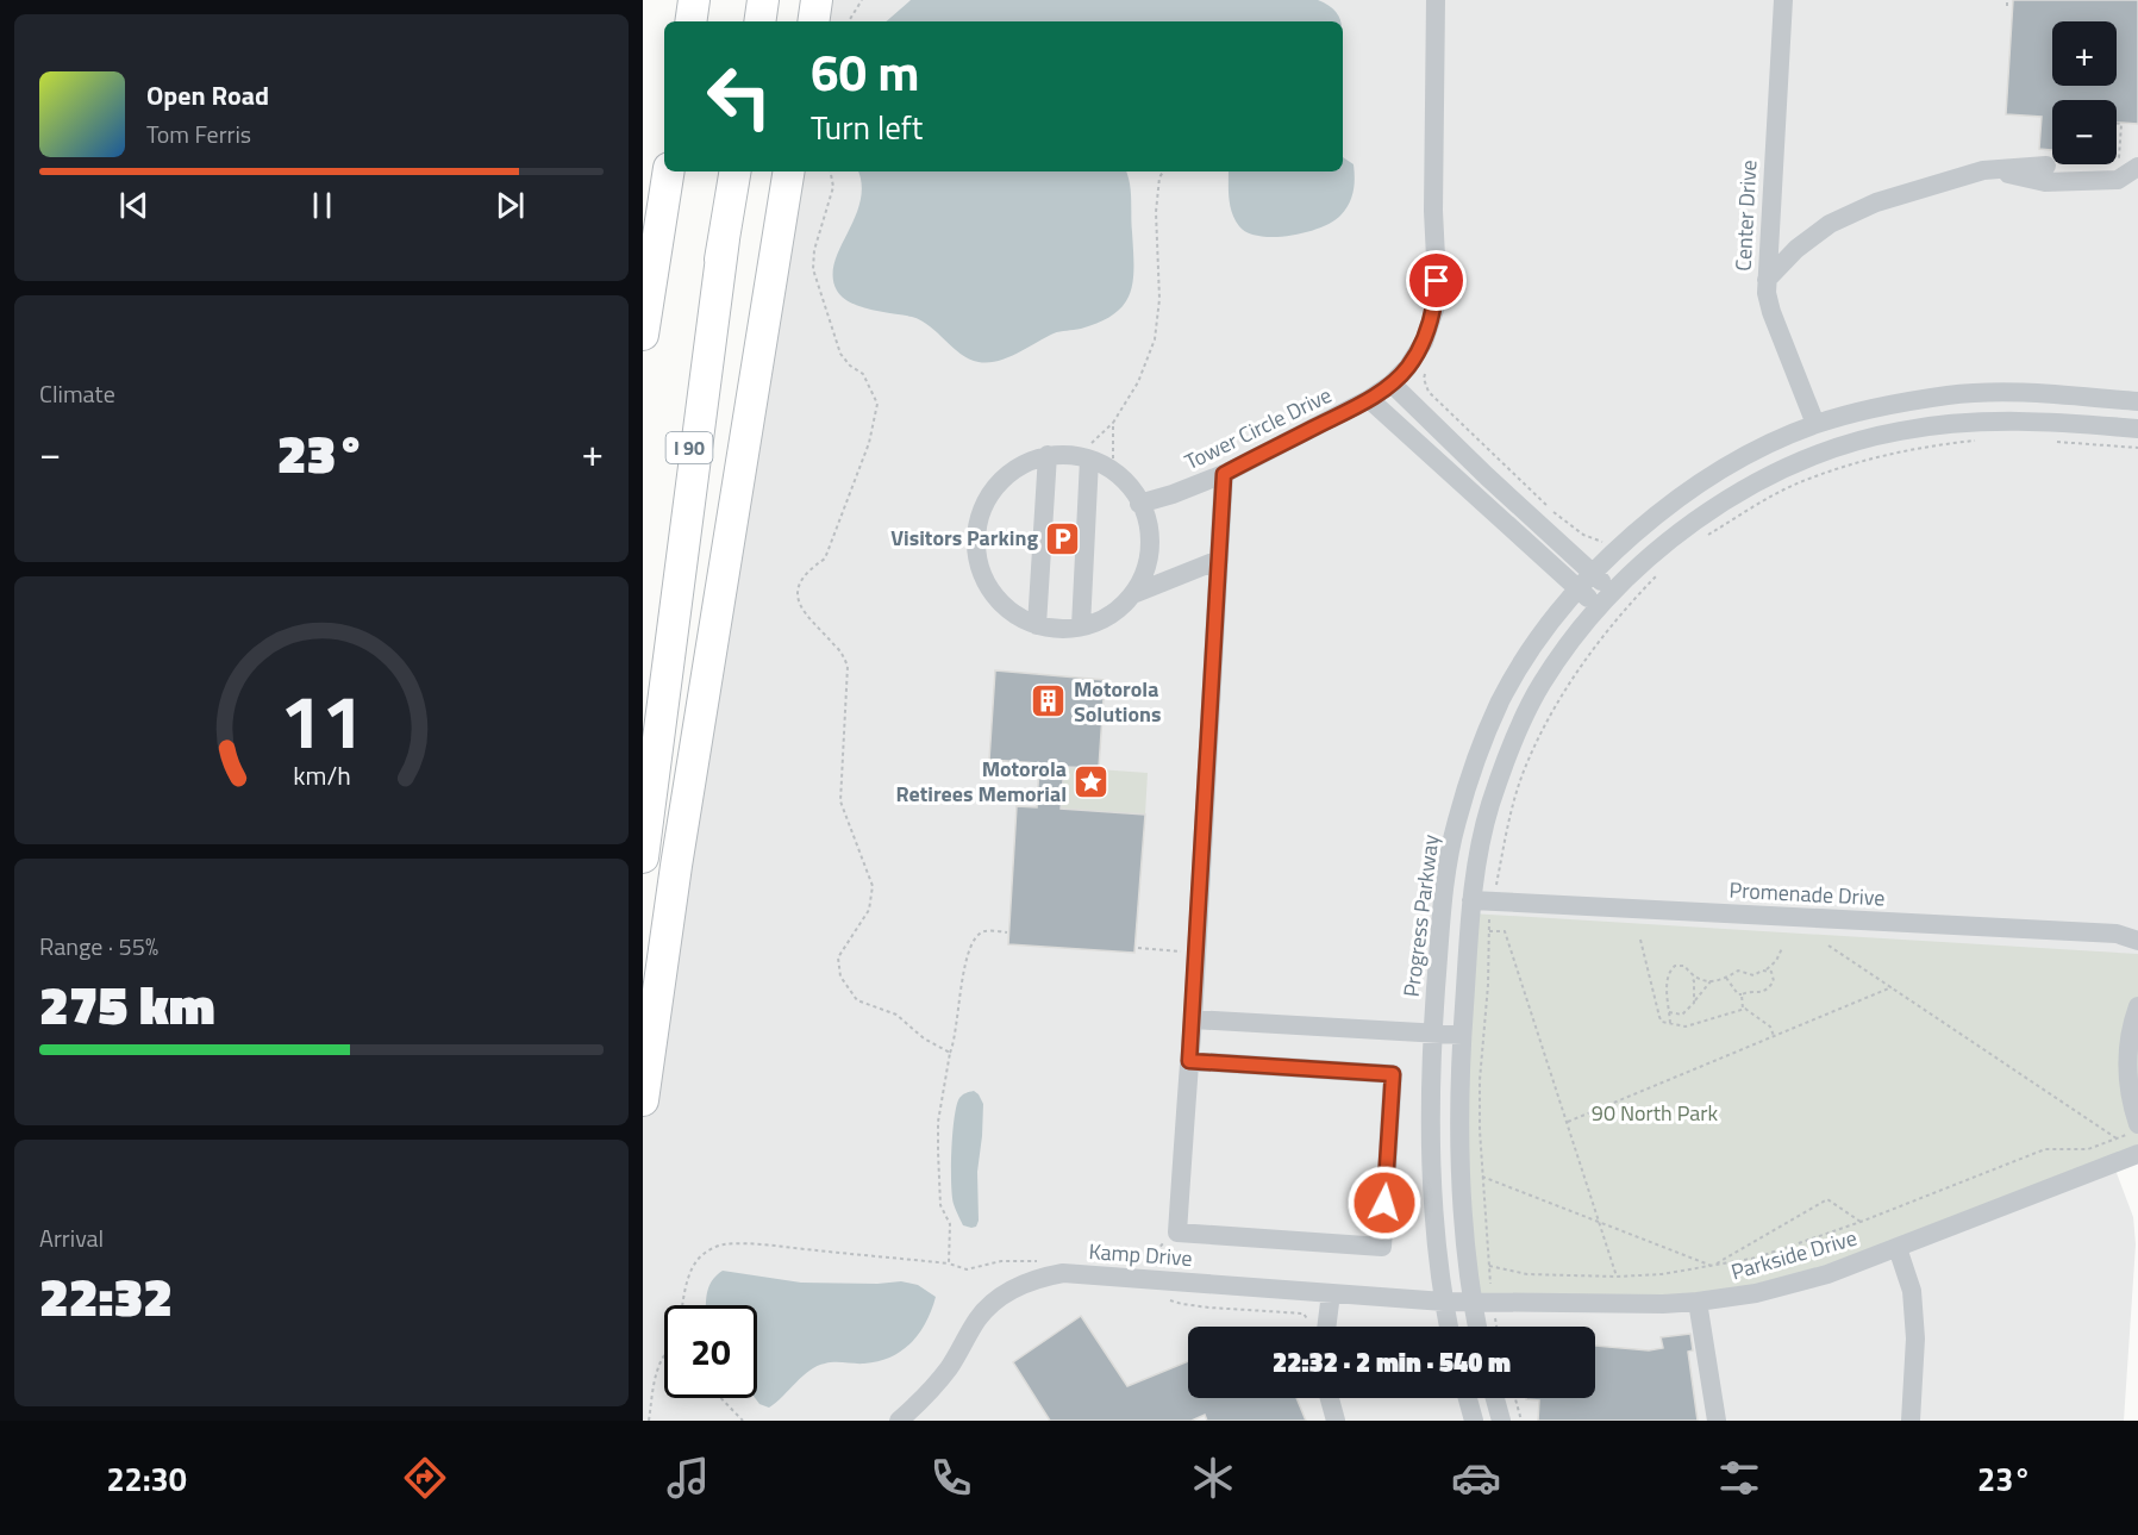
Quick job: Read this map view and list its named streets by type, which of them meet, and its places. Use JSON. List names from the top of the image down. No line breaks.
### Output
{"streets":{"highway":["I 90"],"street":["Center Drive","Tower Circle Drive","Promenade Drive","Progress Parkway","Kamp Drive","Parkside Drive"]},"crossings":[["Center Drive","Progress Parkway"],["Progress Parkway","Kamp Drive"],["Progress Parkway","Parkside Drive"],["Kamp Drive","Parkside Drive"]],"parks":["90 North Park"],"places":{"parking":["Visitors Parking"],"building":["Motorola Solutions"],"place":["Motorola Retirees Memorial"]},"page":{"map_buttons":["+","−"],"turn":["60 m","Turn left"],"song":["Open Road","Tom Ferris"],"tile":["Climate",["Range · 55%","275 km"],["Arrival","22:32"]],"heat":["−","23°","+"],"limit":"20","trip":"22:32 · 2 min · 540 m","tabs":["22:30","23°"],"gauge":["11","km/h"]}}
